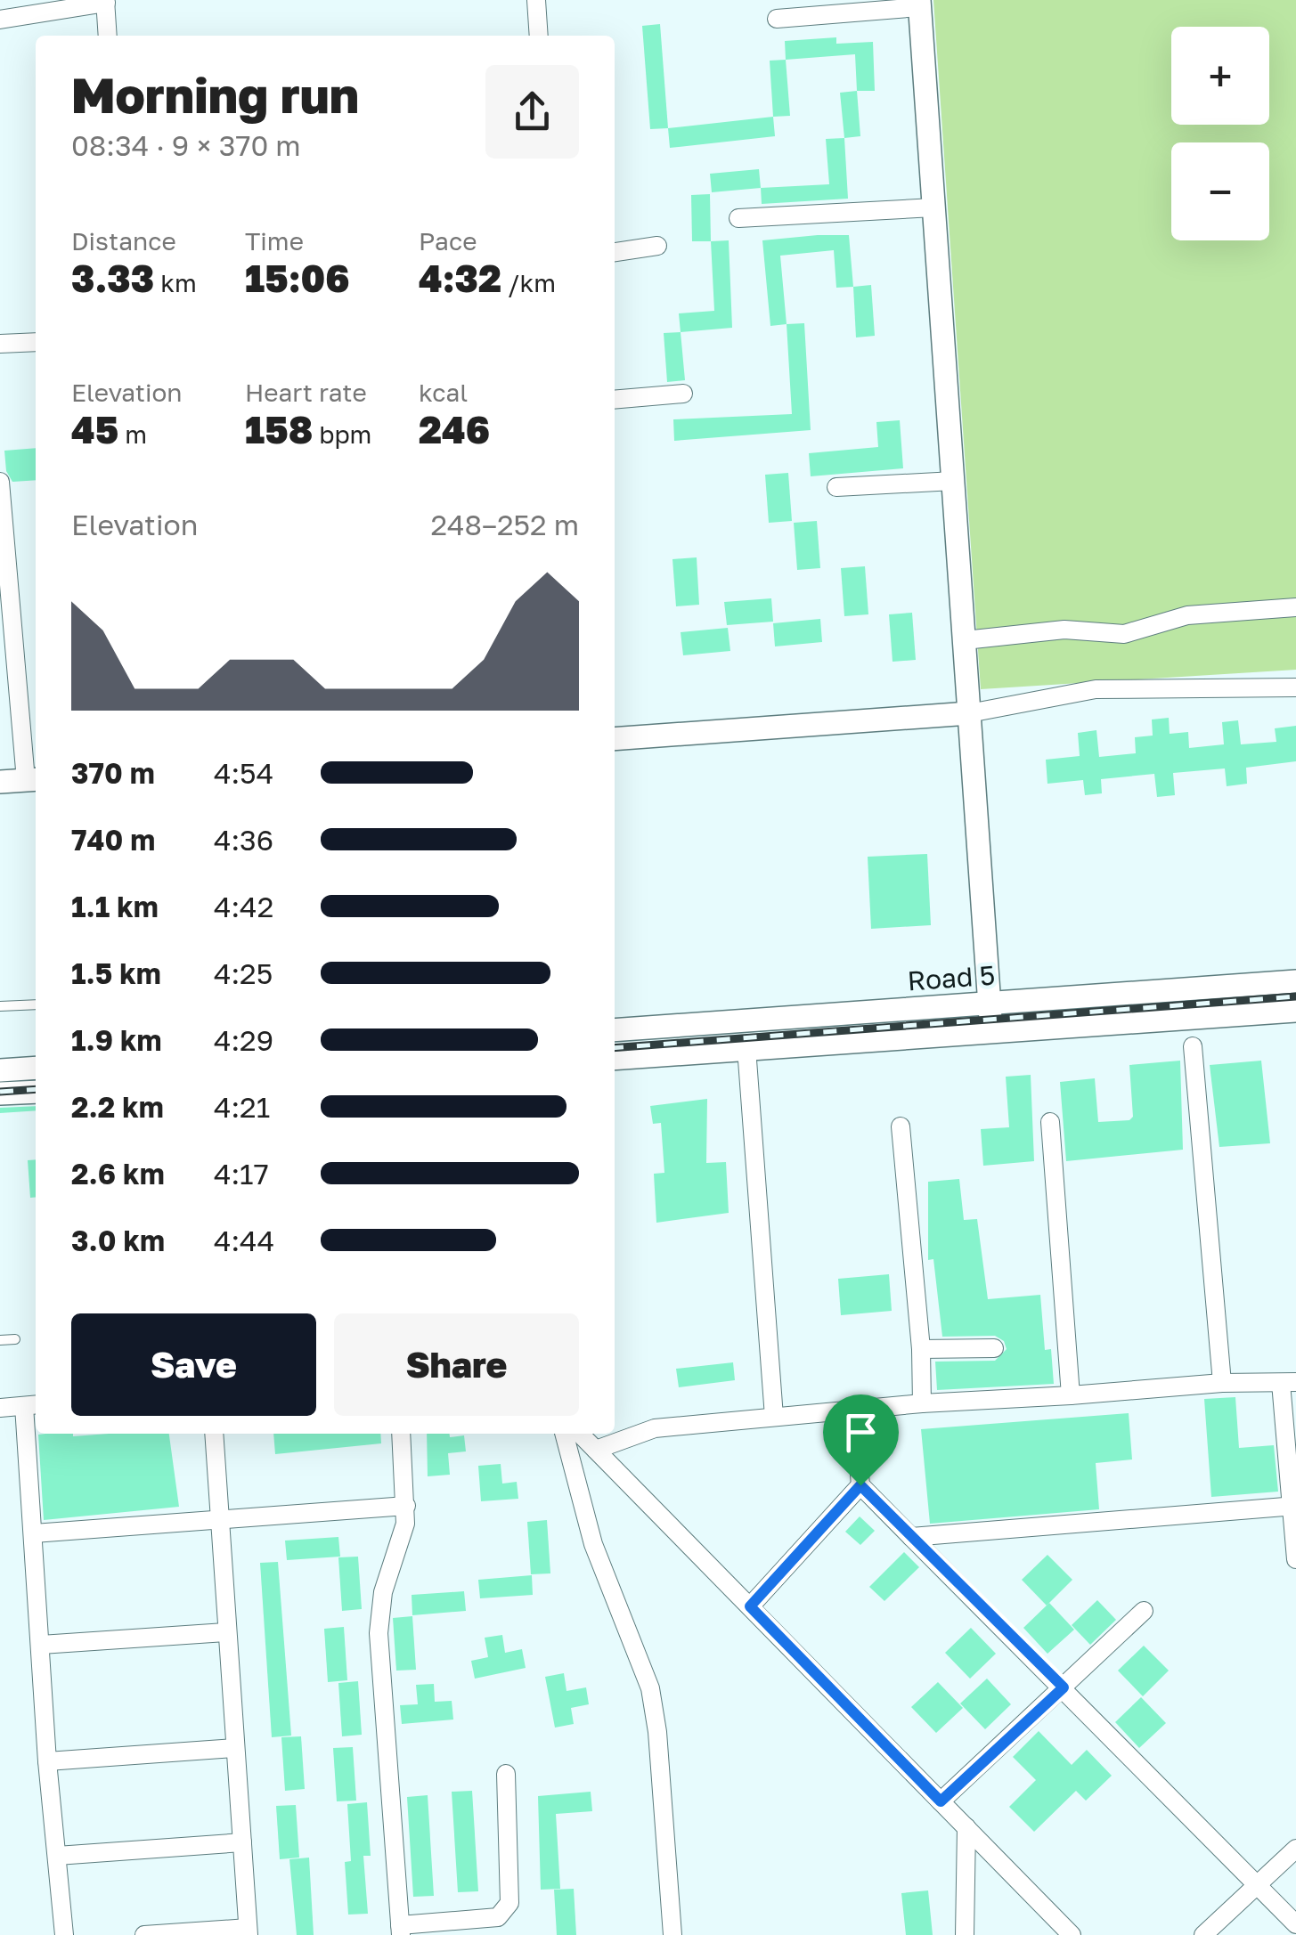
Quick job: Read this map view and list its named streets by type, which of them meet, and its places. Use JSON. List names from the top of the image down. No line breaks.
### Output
{"streets":{"street":["Road 5"]},"page":{"map_buttons":["+","−"],"heading":["Morning run","08:34 · 9 × 370 m"],"stats":[["Distance","3.33 km"],["Time","15:06"],["Pace","4:32 /km"],["Elevation","45 m"],["Heart rate","158 bpm"],["kcal","246"]],"chart":["Elevation","248–252 m"],"list":[{"name":"370 m","note":"4:54"},{"name":"740 m","note":"4:36"},{"name":"1.1 km","note":"4:42"},{"name":"1.5 km","note":"4:25"},{"name":"1.9 km","note":"4:29"},{"name":"2.2 km","note":"4:21"},{"name":"2.6 km","note":"4:17"},{"name":"3.0 km","note":"4:44"}],"buttons":["Save","Share"]}}
